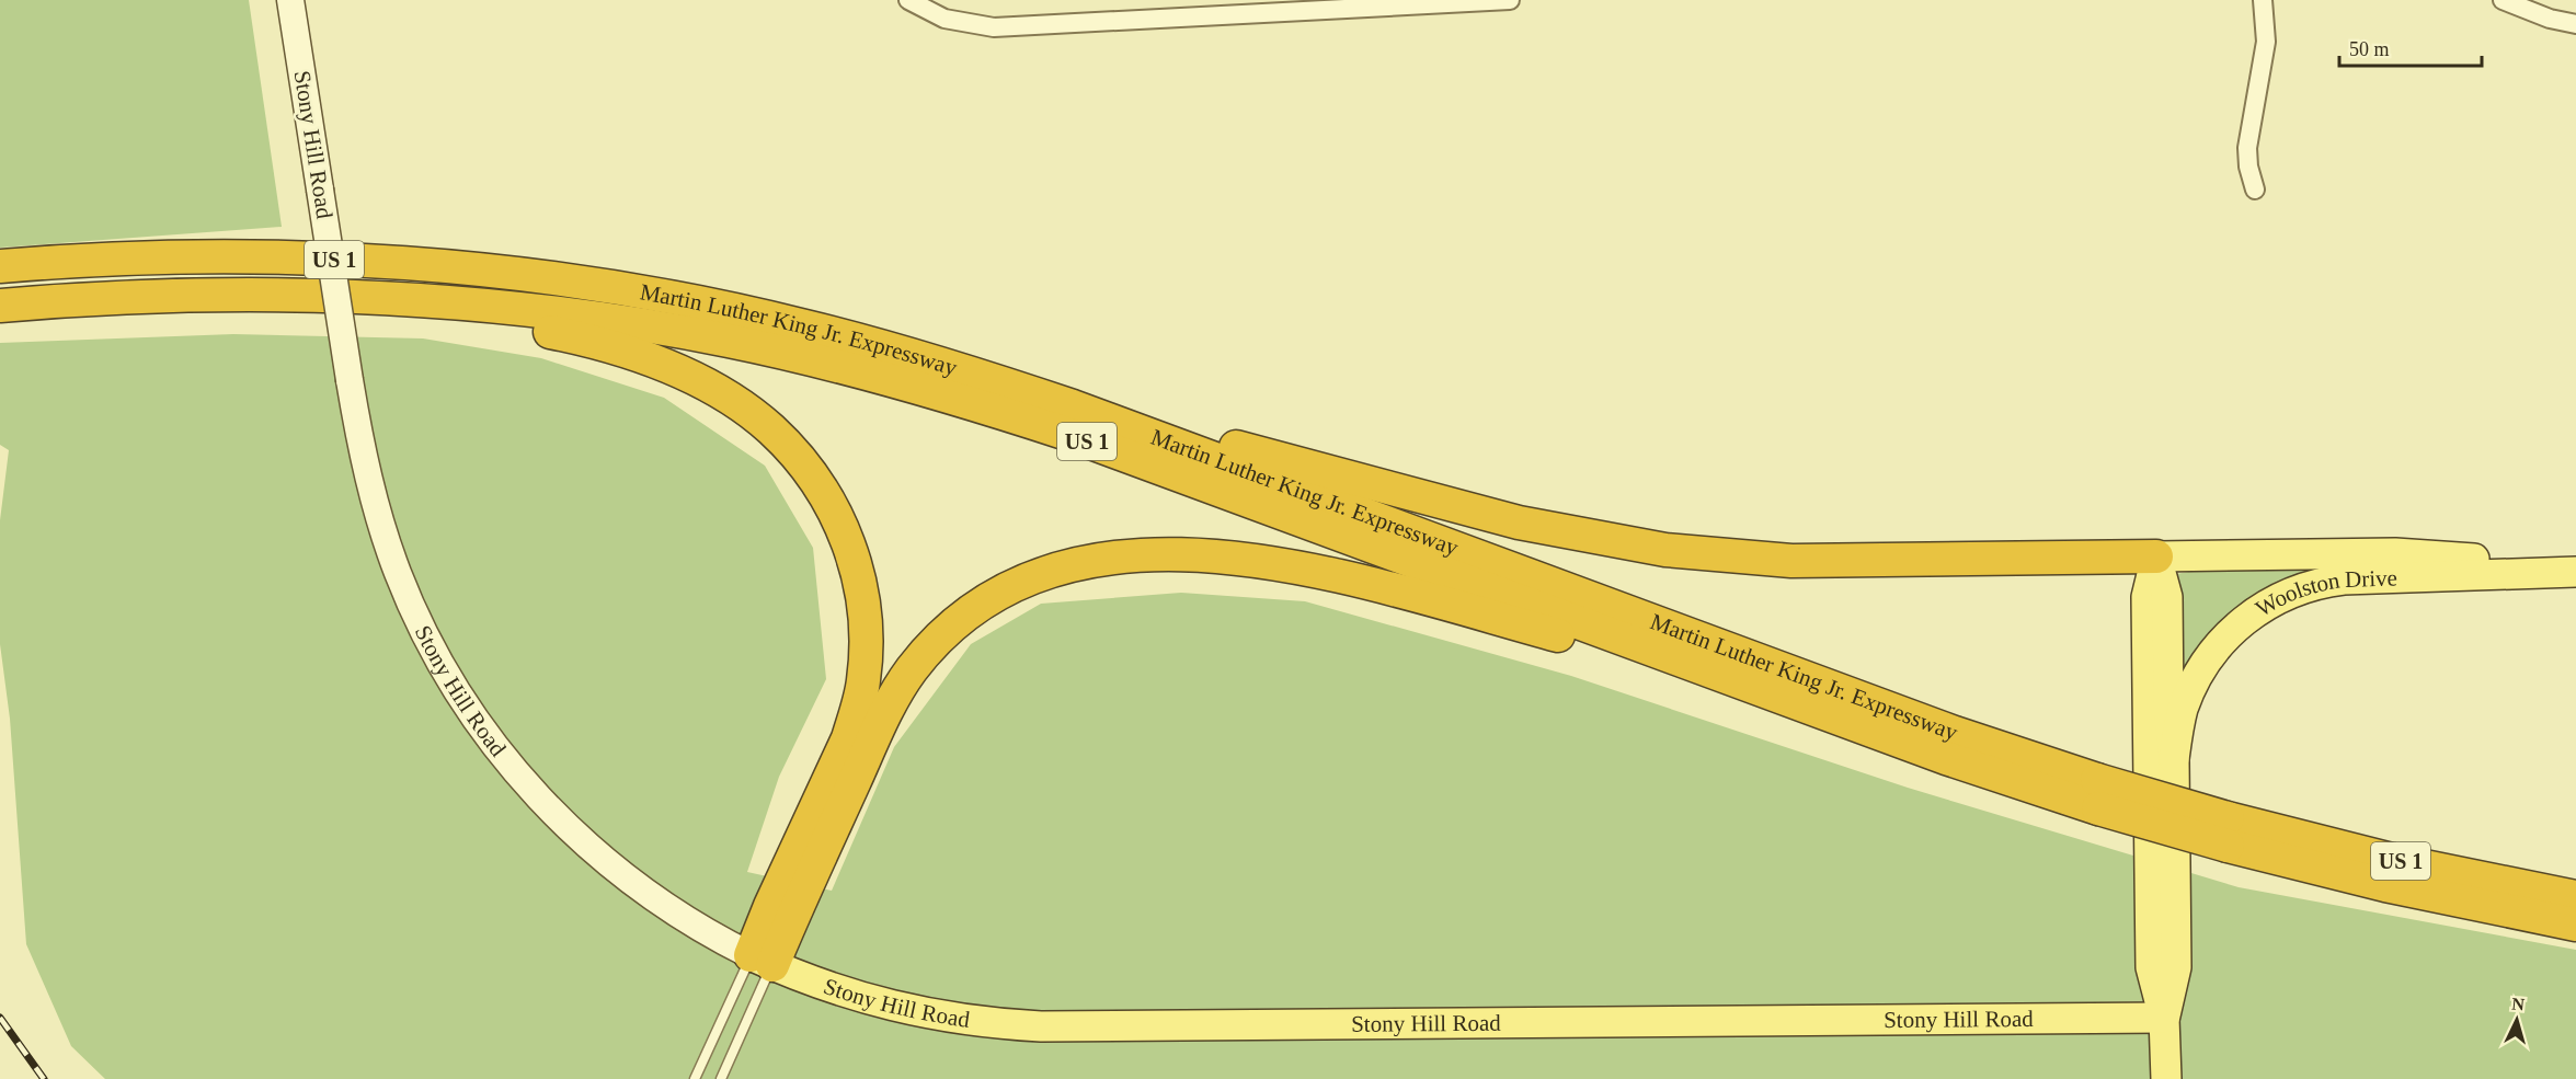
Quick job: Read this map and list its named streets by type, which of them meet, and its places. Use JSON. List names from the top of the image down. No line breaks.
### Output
{"streets":{"highway":["US 1","Martin Luther King Jr. Expressway"],"main road":["Stony Hill Road","Woolston Drive"]},"crossings":[["Stony Hill Road","Woolston Drive"]],"scale_bar":"50 m","north":"top"}
